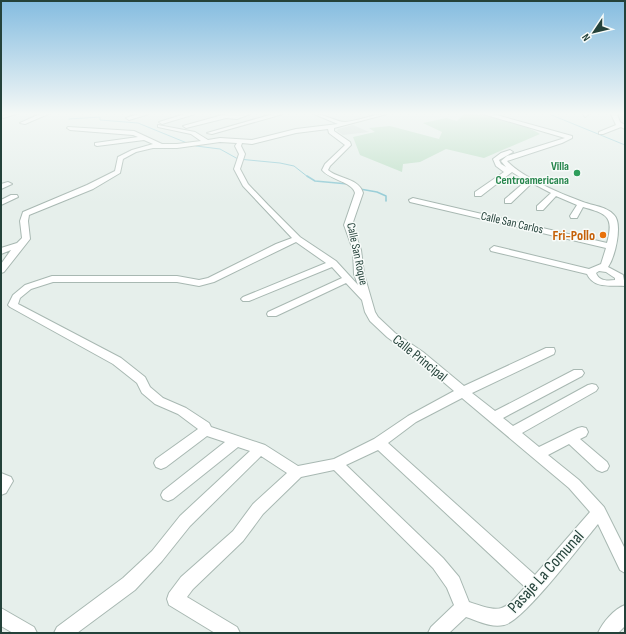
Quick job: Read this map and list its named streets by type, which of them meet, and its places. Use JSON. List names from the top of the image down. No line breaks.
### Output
{"streets":{"street":["Calle San Carlos","Calle San Roque","Calle Principal","Pasaje La Comunal"]},"crossings":[["Calle San Roque","Calle Principal"],["Calle Principal","Pasaje La Comunal"]],"places":["Villa Centroamericana","Fri-Pollo"],"north":"bottom left"}
